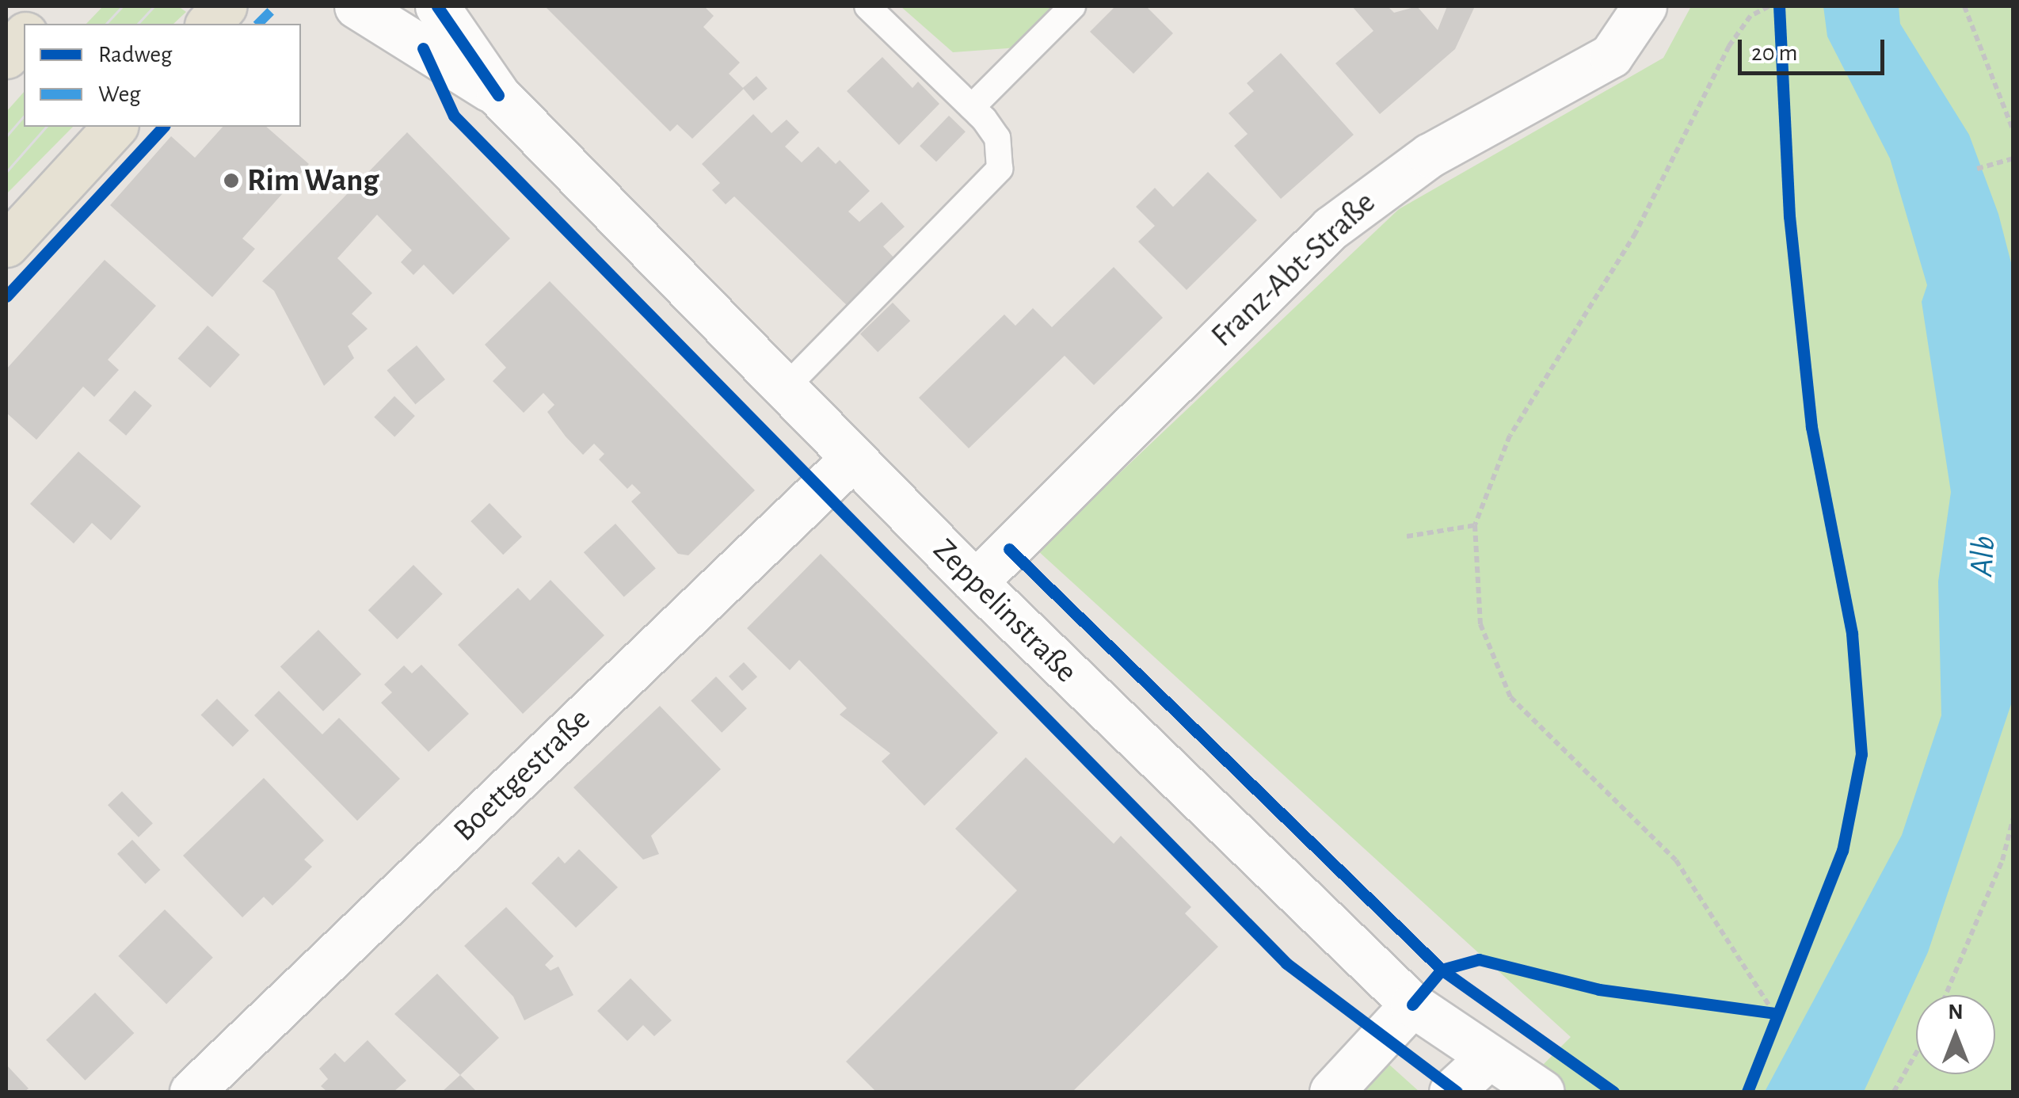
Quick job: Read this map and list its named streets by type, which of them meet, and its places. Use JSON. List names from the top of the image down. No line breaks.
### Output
{"streets":{"street":["Franz-Abt-Straße","Zeppelinstraße","Boettgestraße"]},"crossings":[["Franz-Abt-Straße","Zeppelinstraße"],["Zeppelinstraße","Boettgestraße"]],"water":["Alb"],"places":["Rim Wang"],"legend":["Radweg","Weg"],"scale_bar":"20 m","north":"top"}
